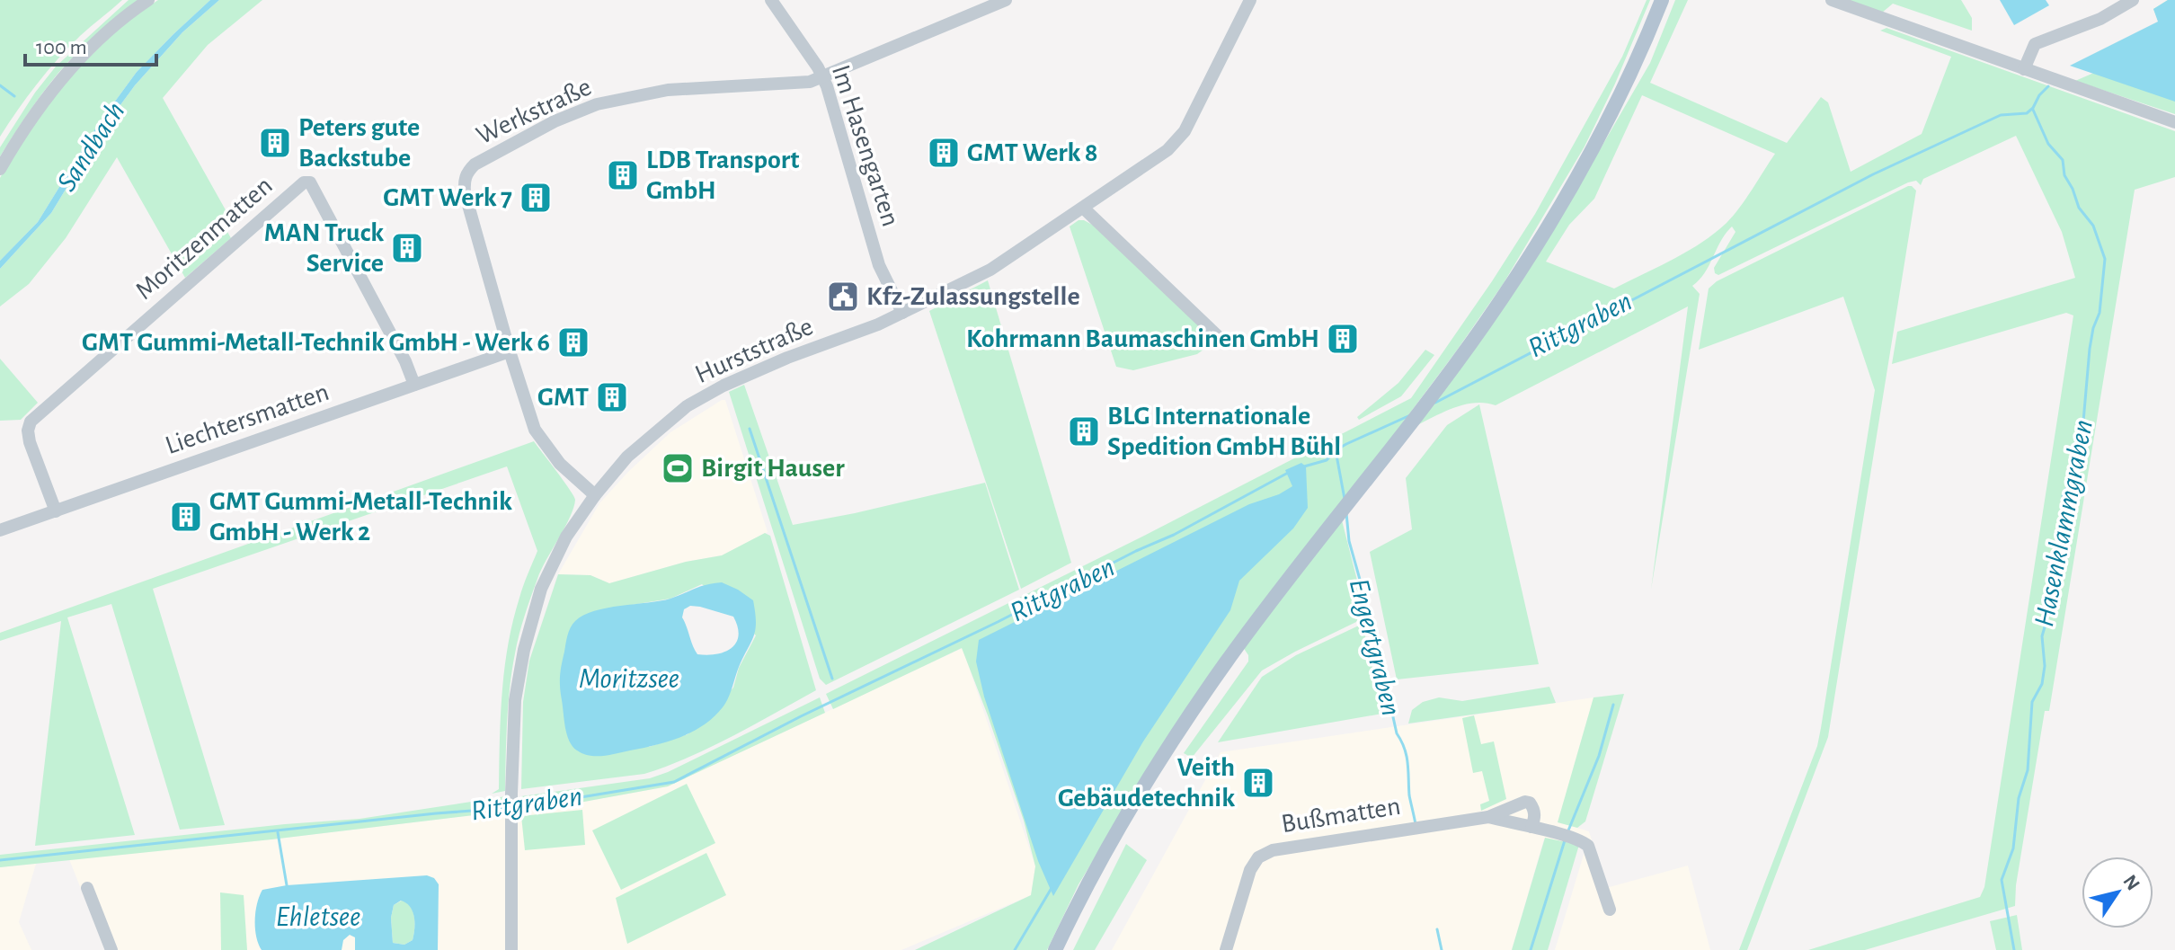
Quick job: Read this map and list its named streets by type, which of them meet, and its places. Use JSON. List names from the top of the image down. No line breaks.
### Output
{"streets":{"street":["Werkstraße","Im Hasengarten","Moritzenmatten","Hurststraße","Liechtersmatten","Bußmatten"]},"crossings":[["Werkstraße","Im Hasengarten"],["Werkstraße","Hurststraße"],["Werkstraße","Liechtersmatten"],["Im Hasengarten","Hurststraße"],["Moritzenmatten","Liechtersmatten"]],"water":["Sandbach","Rittgraben","Hasenklammgraben","Engertgraben","Moritzsee","Ehletsee"],"places":{"building":["Peters gute Backstube","GMT Werk 8","LDB Transport GmbH","GMT Werk 7","MAN Truck Service","Kohrmann Baumaschinen GmbH","GMT Gummi-Metall-Technik GmbH - Werk 6","GMT","BLG Internationale Spedition GmbH Bühl","GMT Gummi-Metall-Technik GmbH - Werk 2","Veith Gebäudetechnik"],"public building":["Kfz-Zulassungstelle"],"sports":["Birgit Hauser"]},"scale_bar":"100 m","north":"top right"}
